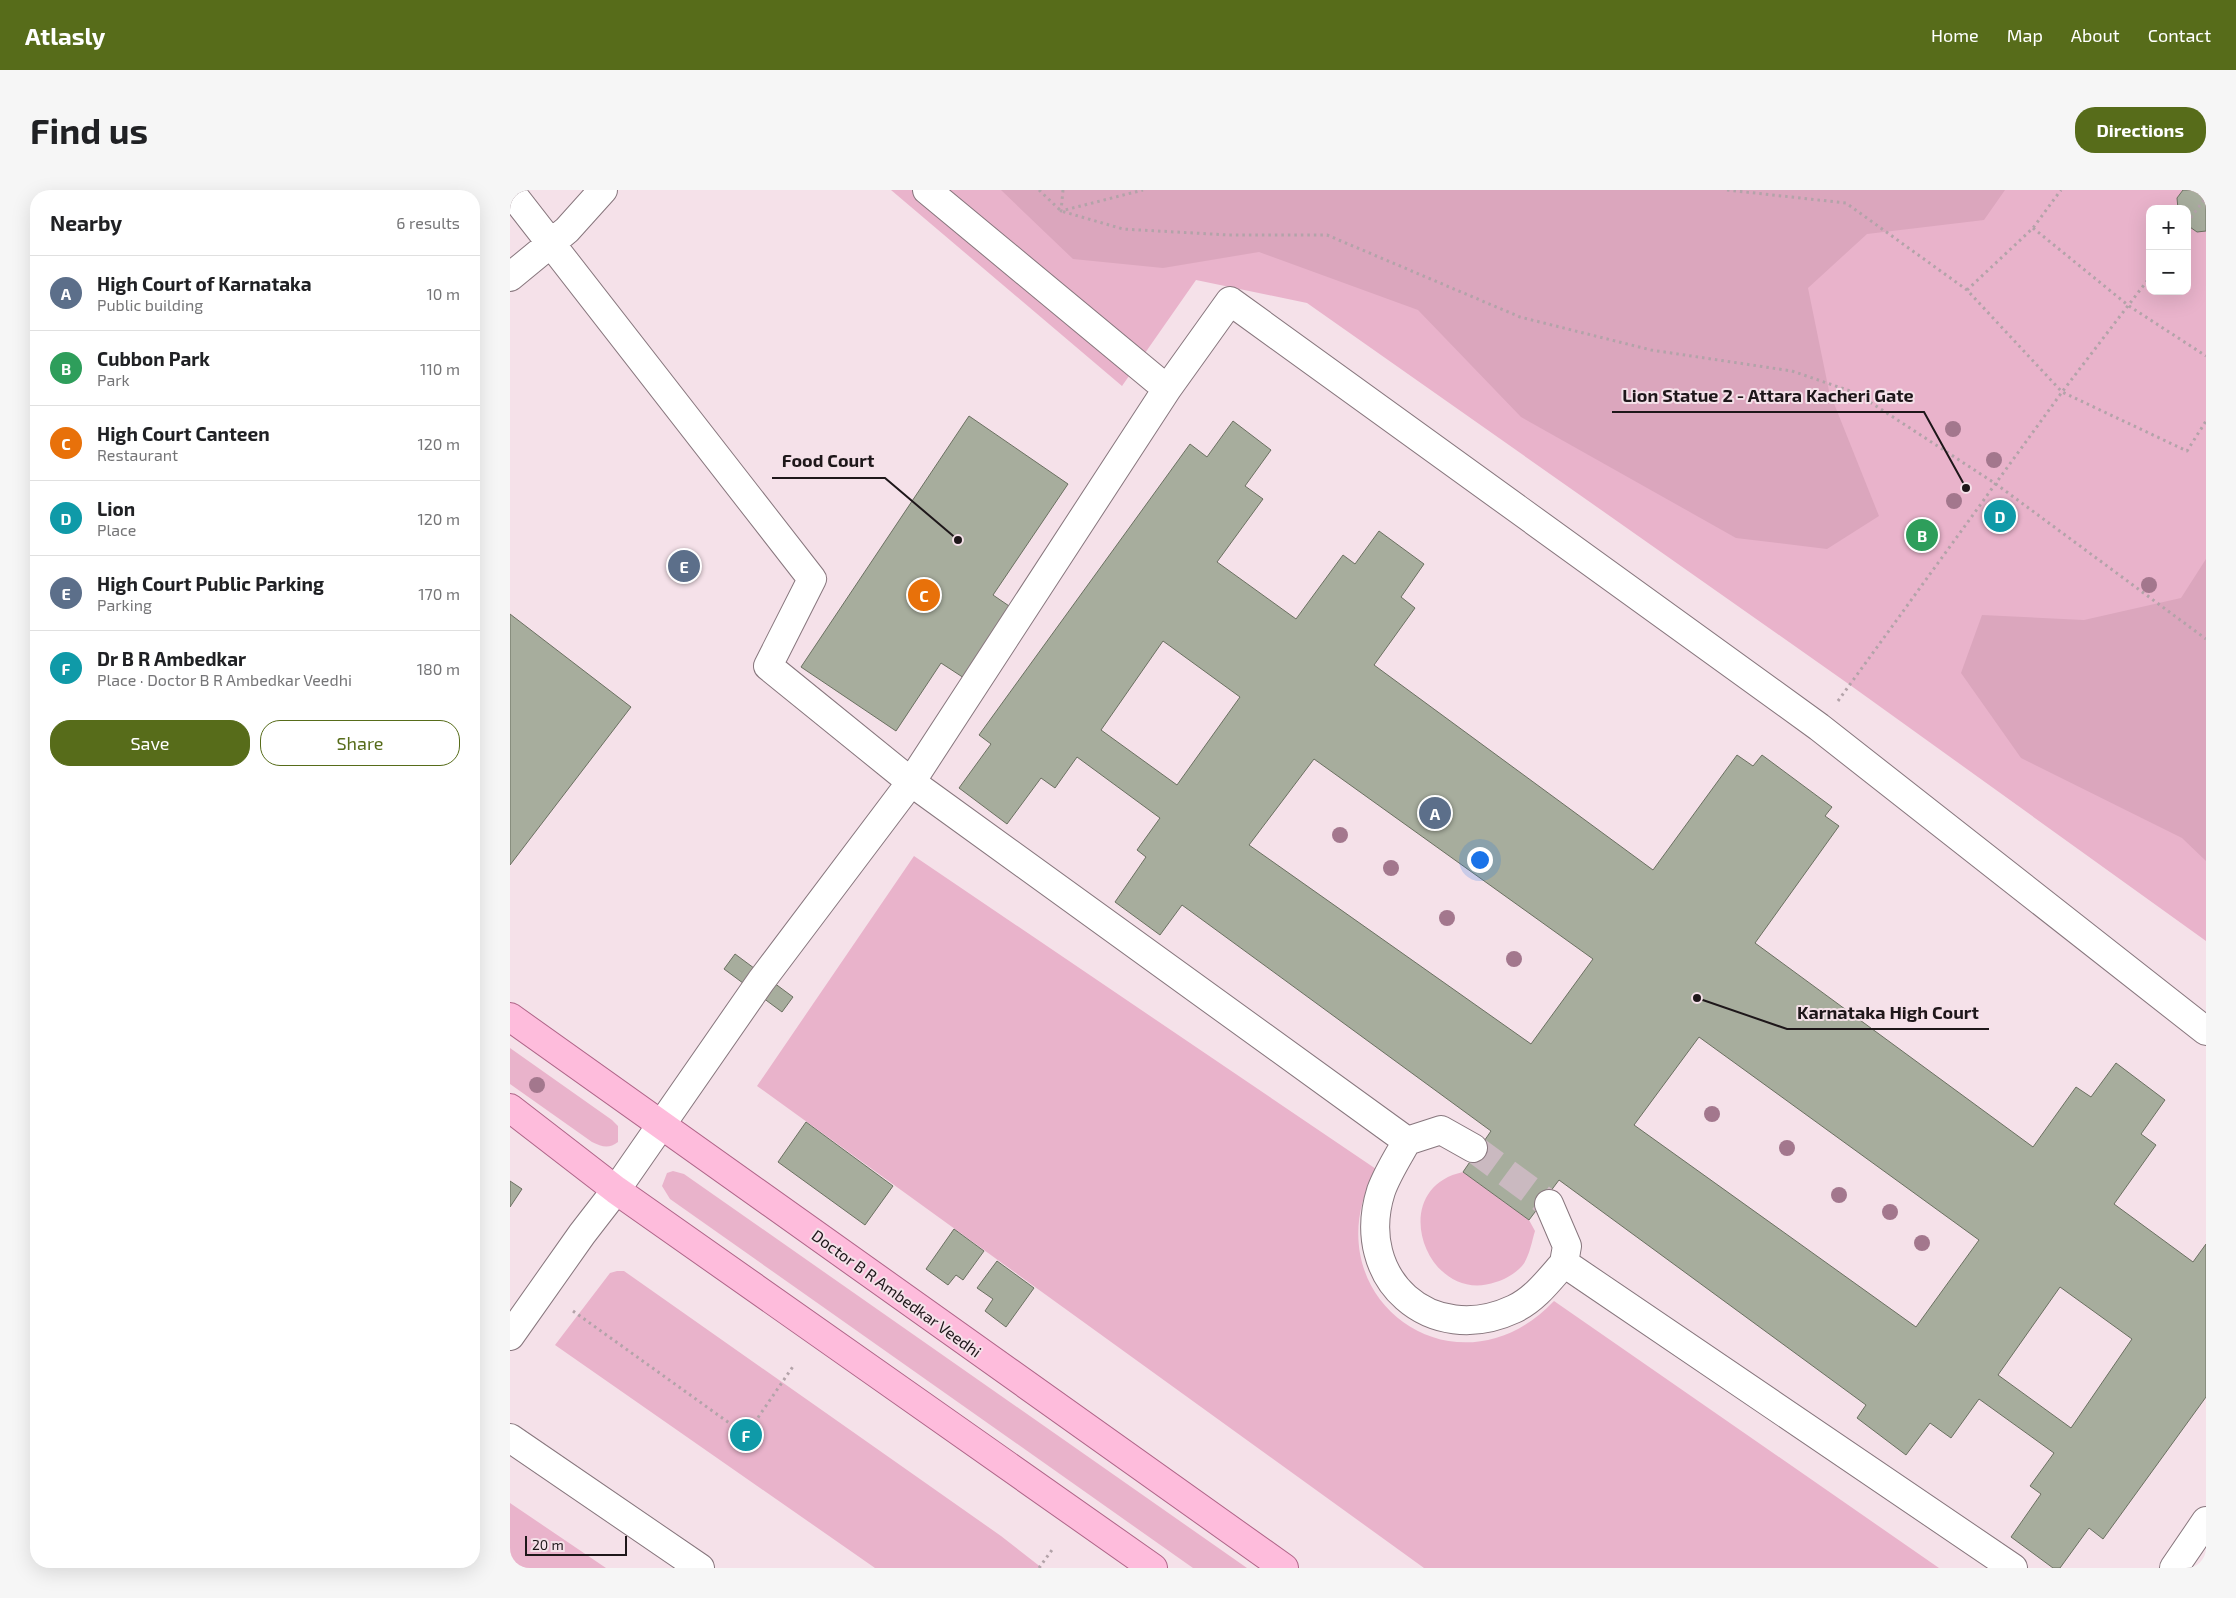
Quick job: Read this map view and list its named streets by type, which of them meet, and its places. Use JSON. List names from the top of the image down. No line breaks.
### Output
{"streets":{"main road":["Doctor B R Ambedkar Veedhi"]},"places":["Lion Statue 2 - Attara Kacheri Gate","Food Court","Karnataka High Court"],"scale_bar":"20 m","page":{"header":"Atlasly","nav":["Home","Map","About","Contact"],"buttons":["Directions",["Save","Share"]],"title":"Find us","heading":["Nearby","6 results"],"map_buttons":["+","−"],"list":[{"mark":"A","name":"High Court of Karnataka","note":"Public building","value":"10 m"},{"mark":"B","name":"Cubbon Park","note":"Park","value":"110 m"},{"mark":"C","name":"High Court Canteen","note":"Restaurant","value":"120 m"},{"mark":"D","name":"Lion","note":"Place","value":"120 m"},{"mark":"E","name":"High Court Public Parking","note":"Parking","value":"170 m"},{"mark":"F","name":"Dr B R Ambedkar","note":"Place · Doctor B R Ambedkar Veedhi","value":"180 m"}],"pins":["D","B","E","C","A","F"],"scale":"20 m"}}
